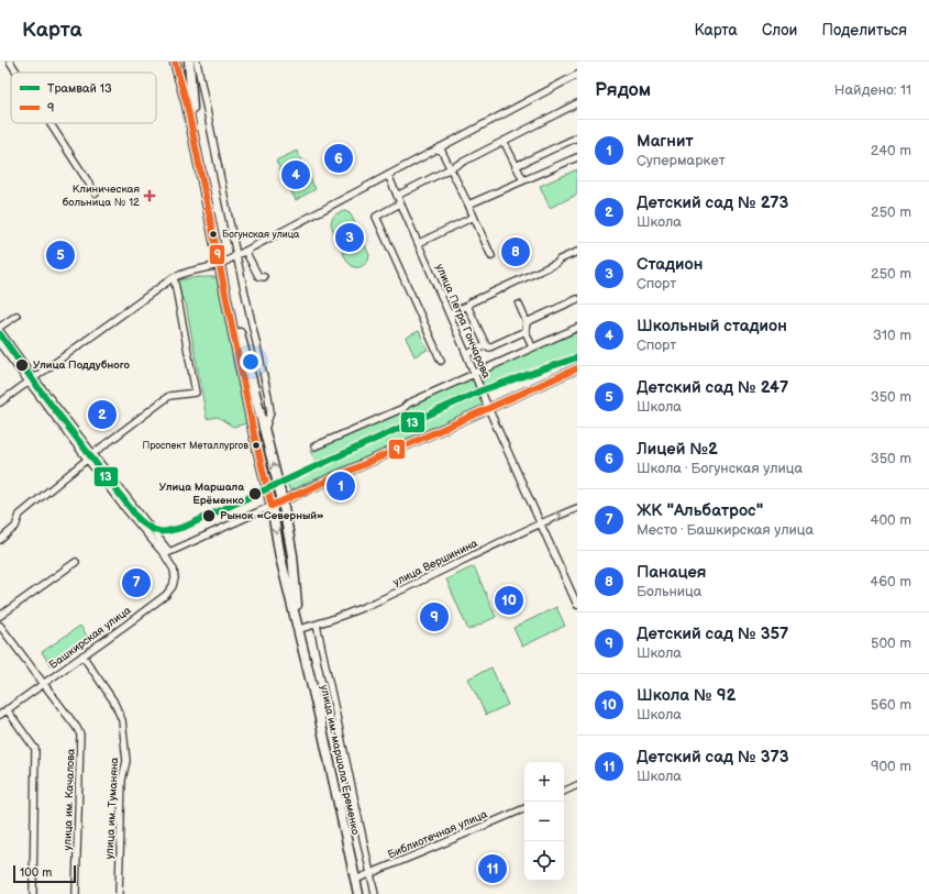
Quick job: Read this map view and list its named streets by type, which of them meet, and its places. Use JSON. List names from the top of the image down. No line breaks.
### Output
{"streets":{"highway":["улица им. маршала Еременко"],"street":["улица Петра Гончарова","улица Вершинина","Башкирская улица","улица им. Качалова","улица им. Туманяна","Библиотечная улица"]},"crossings":[["улица Петра Гончарова","улица Вершинина"],["улица Вершинина","улица им. маршала Еременко"],["Башкирская улица","улица им. Качалова"],["Башкирская улица","улица им. Туманяна"],["улица им. маршала Еременко","Библиотечная улица"]],"places":{"health":["Клиническая больница № 12"],"other":["Богунская улица","Улица Поддубного","Проспект Металлургов","Улица Маршала Ерёменко","Рынок «Северный»"]},"lines":["transit line 9","tram line 13"],"legend":["Трамвай 13","9"],"scale_bar":"100 m","page":{"header":"Карта","nav":["Карта","Слои","Поделиться"],"heading":["Рядом","Найдено: 11"],"list":[{"mark":"1","name":"Магнит","note":"Супермаркет","value":"240 m"},{"mark":"2","name":"Детский сад № 273","note":"Школа","value":"250 m"},{"mark":"3","name":"Стадион","note":"Спорт","value":"250 m"},{"mark":"4","name":"Школьный стадион","note":"Спорт","value":"310 m"},{"mark":"5","name":"Детский сад № 247","note":"Школа","value":"350 m"},{"mark":"6","name":"Лицей №2","note":"Школа · Богунская улица","value":"350 m"},{"mark":"7","name":"ЖК \"Альбатрос\"","note":"Место · Башкирская улица","value":"400 m"},{"mark":"8","name":"Панацея","note":"Больница","value":"460 m"},{"mark":"9","name":"Детский сад № 357","note":"Школа","value":"500 m"},{"mark":"10","name":"Школа № 92","note":"Школа","value":"560 m"},{"mark":"11","name":"Детский сад № 373","note":"Школа","value":"900 m"}],"pins":["6","4","3","8","5","2","1","7","10","9","11"],"map_buttons":["+","−"],"scale":"100 m"}}
